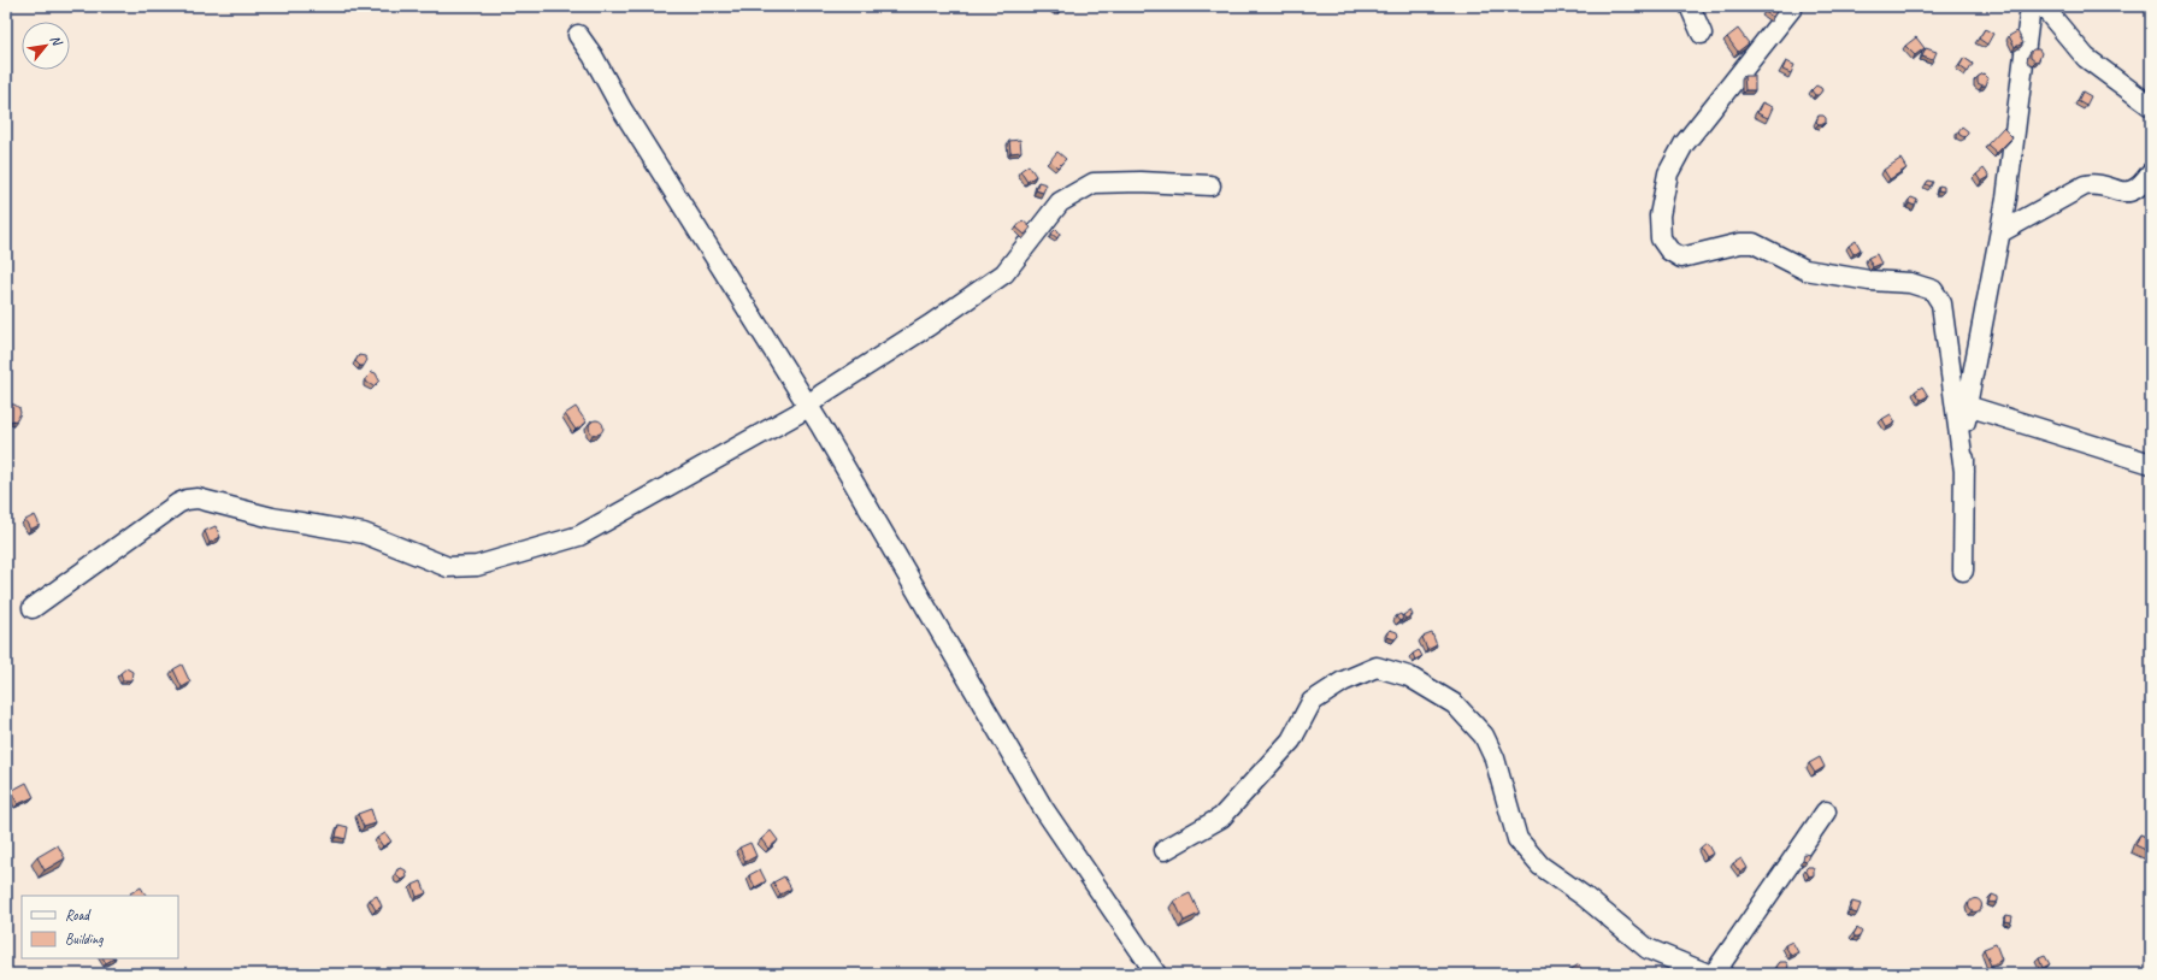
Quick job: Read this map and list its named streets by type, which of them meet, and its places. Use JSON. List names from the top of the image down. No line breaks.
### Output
{"legend":["Road","Building"],"north":"top right"}
